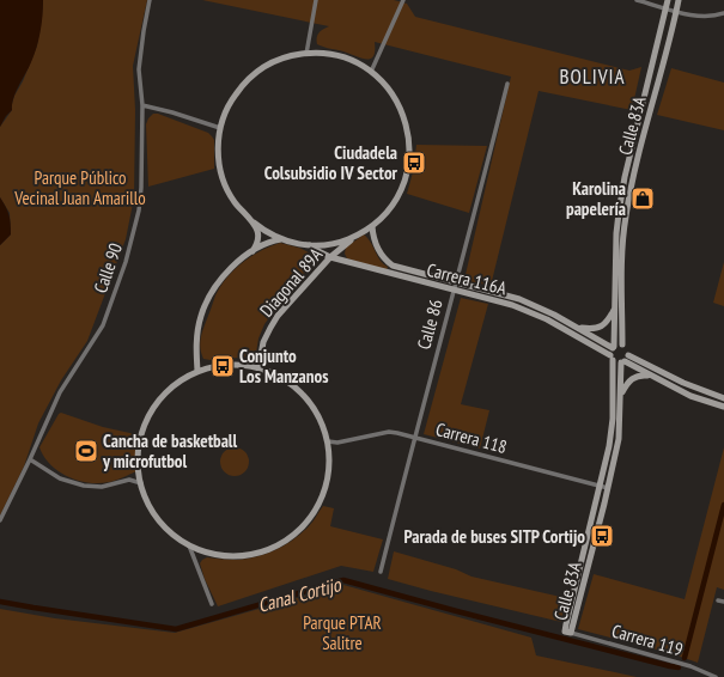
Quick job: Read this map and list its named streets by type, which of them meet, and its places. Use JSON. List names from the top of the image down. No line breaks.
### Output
{"streets":{"street":["Calle 83A","Calle 90","Carrera 116A","Diagonal 89A","Calle 86","Carrera 118","Carrera 119"]},"crossings":[["Calle 83A","Carrera 116A"],["Calle 83A","Carrera 118"],["Calle 83A","Carrera 119"],["Carrera 116A","Diagonal 89A"],["Carrera 116A","Calle 86"],["Calle 86","Carrera 118"]],"districts":["BOLIVIA"],"water":["Canal Cortijo"],"parks":["Parque Público Vecinal Juan Amarillo","Parque PTAR Salitre"],"places":{"bus stop":["Ciudadela Colsubsidio IV Sector","Conjunto Los Manzanos","Parada de buses SITP Cortijo"],"shop":["Karolina papelería"],"sports":["Cancha de basketball y microfutbol"]}}
